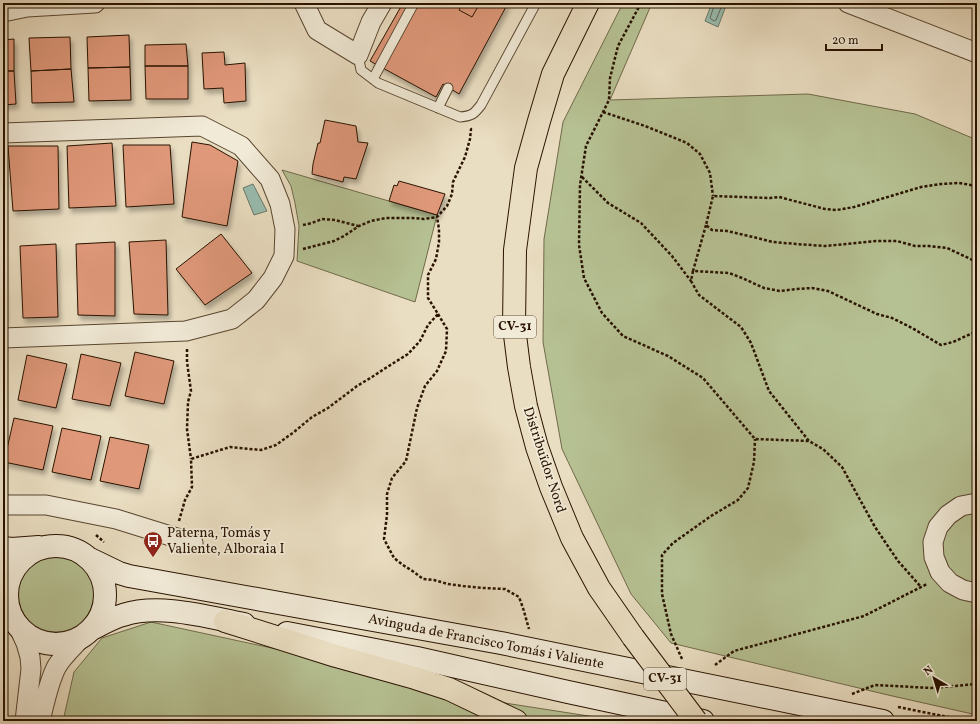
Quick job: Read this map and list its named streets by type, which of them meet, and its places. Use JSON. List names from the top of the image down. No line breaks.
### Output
{"streets":{"main road":["CV-31","Distribuïdor Nord","Avinguda de Francisco Tomás i Valiente"]},"places":{"bus stop":["Paterna, Tomás y Valiente, Alboraia I"]},"scale_bar":"20 m","north":"top left"}
